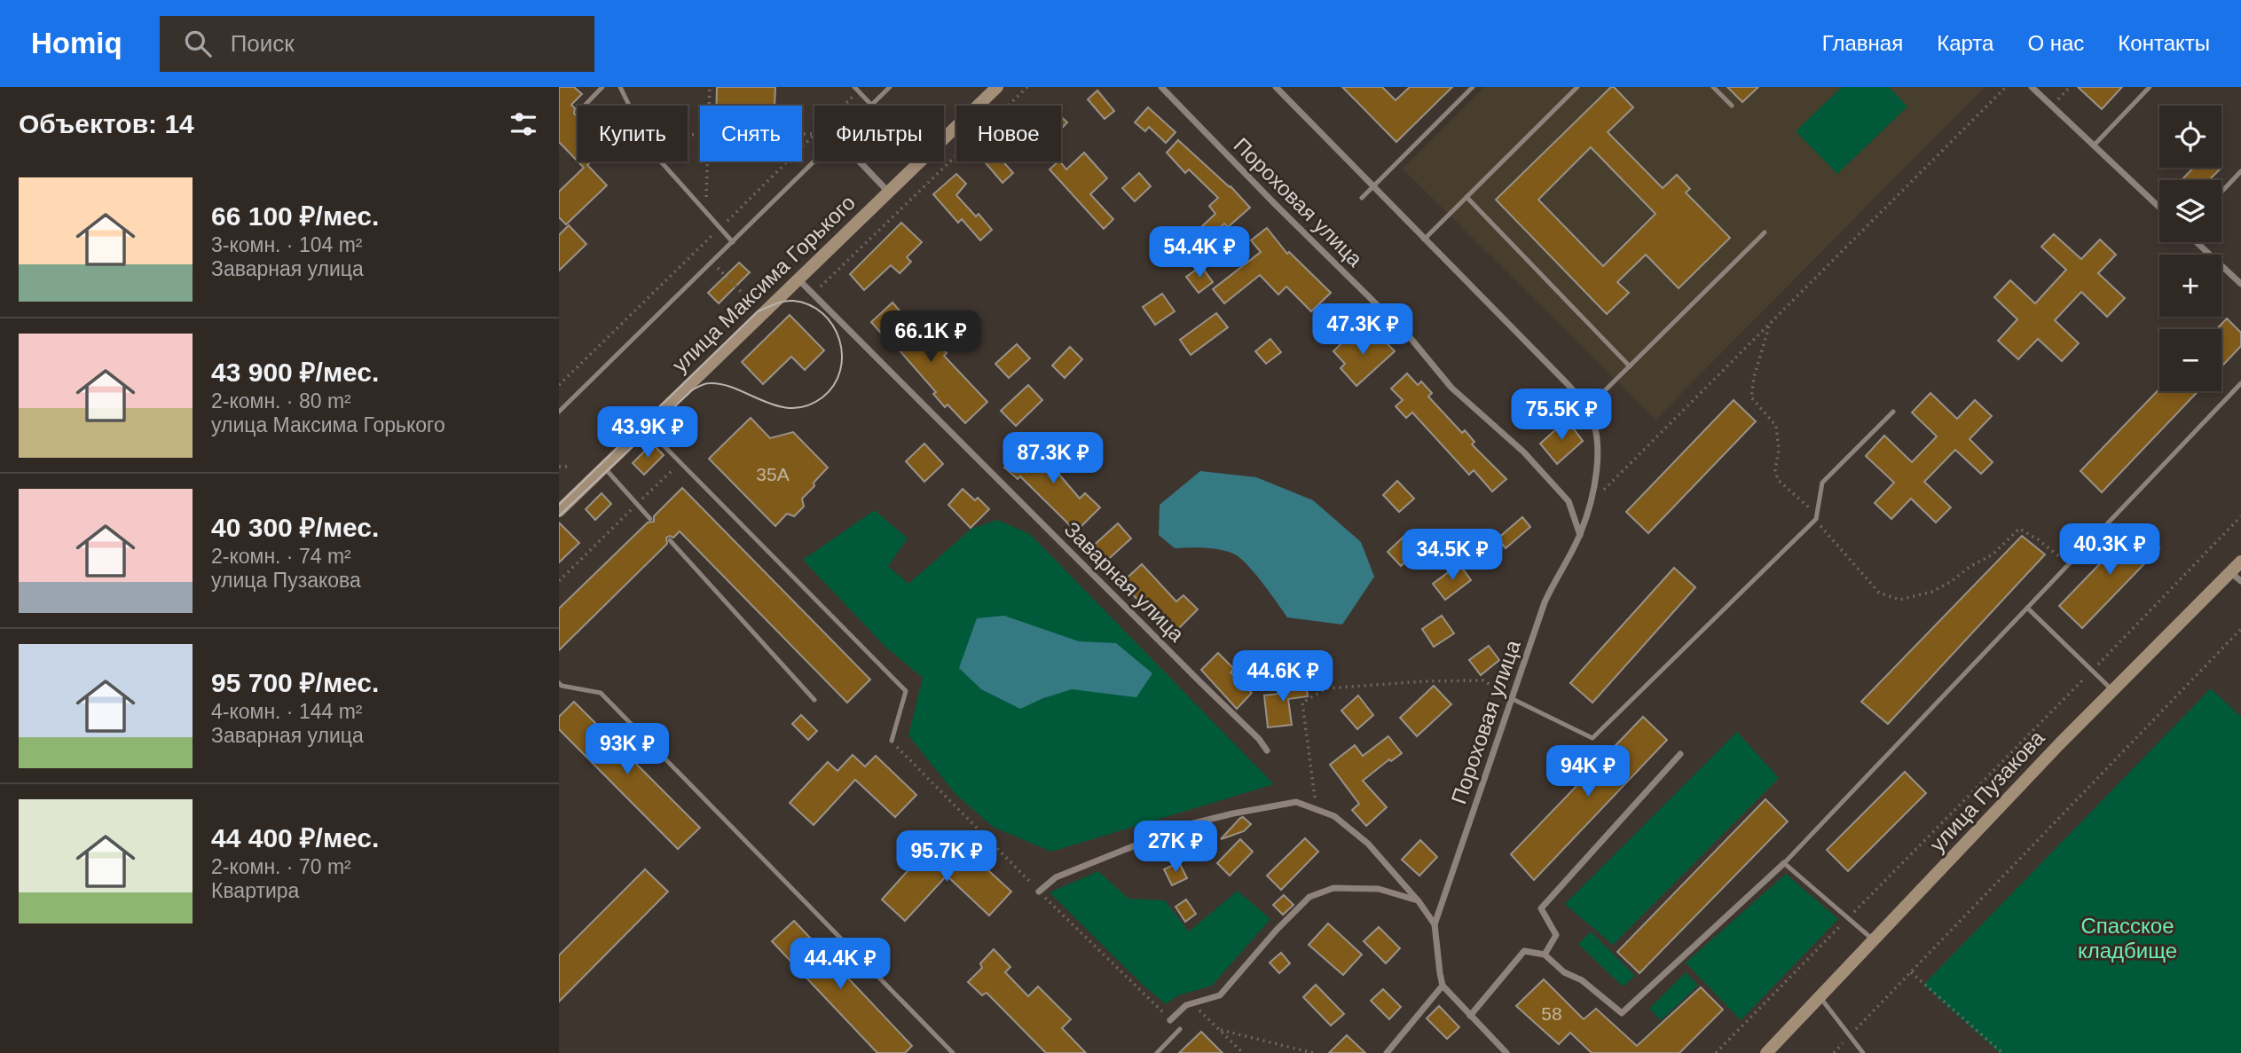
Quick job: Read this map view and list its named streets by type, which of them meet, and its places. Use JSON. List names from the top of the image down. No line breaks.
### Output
{"streets":{"street":["Пороховая улица","улица Максима Горького","Заварная улица","улица Пузакова"]},"crossings":[["улица Максима Горького","Заварная улица"]],"parks":["Спасское кладбище"],"house_numbers":["35А","58"],"page":{"header":"Homiq","search":"Поиск","nav":["Главная","Карта","О нас","Контакты"],"heading":"Объектов: 14","map_buttons":["+","−"],"chip":["Купить","Снять","Фильтры","Новое"],"list":[{"name":"66 100 ₽/мес.","note":"3-комн. · 104 m² · Заварная улица"},{"name":"43 900 ₽/мес.","note":"2-комн. · 80 m² · улица Максима Горького"},{"name":"40 300 ₽/мес.","note":"2-комн. · 74 m² · улица Пузакова"},{"name":"95 700 ₽/мес.","note":"4-комн. · 144 m² · Заварная улица"},{"name":"44 400 ₽/мес.","note":"2-комн. · 70 m² · Квартира"}],"price":["54.4K ₽","47.3K ₽","66.1K ₽","75.5K ₽","43.9K ₽","87.3K ₽","40.3K ₽","34.5K ₽","44.6K ₽","93K ₽","94K ₽","27K ₽","95.7K ₽","44.4K ₽"]}}
